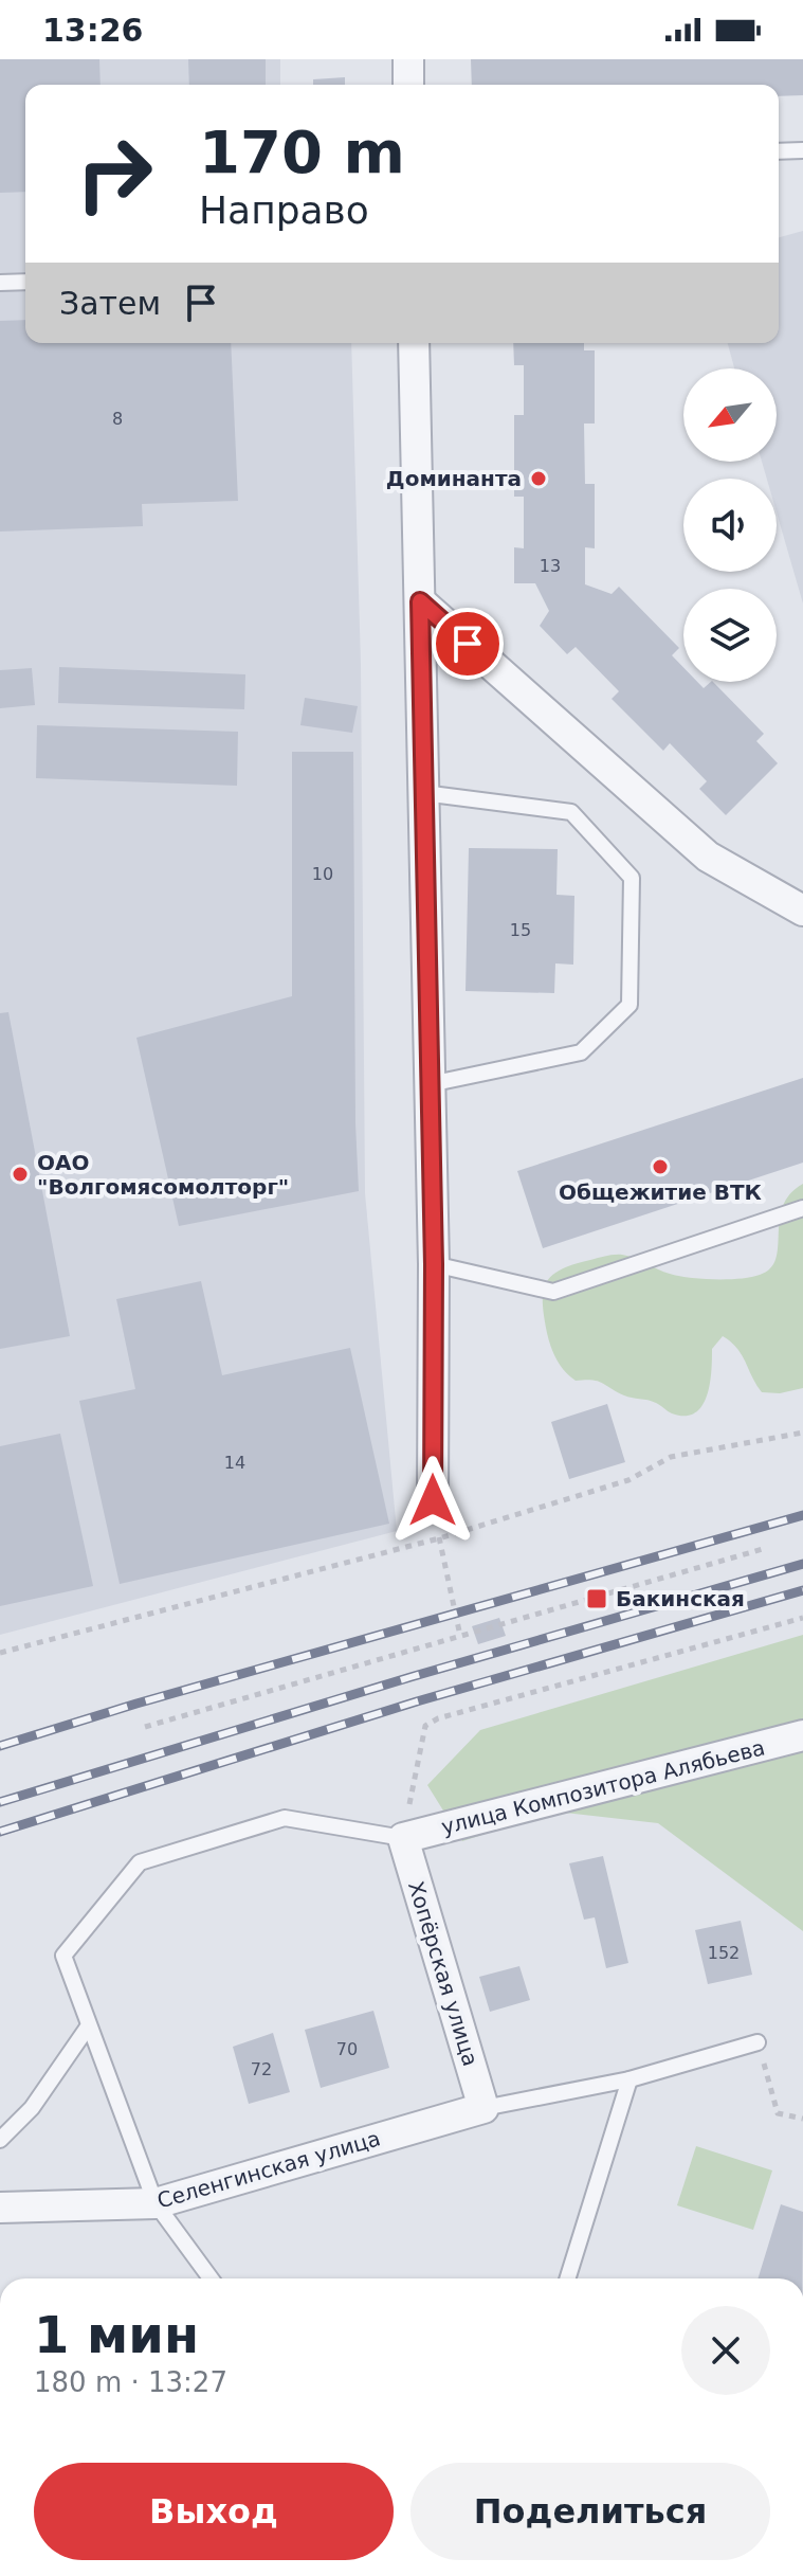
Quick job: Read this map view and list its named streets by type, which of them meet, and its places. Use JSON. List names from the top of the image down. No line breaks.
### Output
{"streets":{"street":["улица Композитора Алябьева","Хопёрская улица","Селенгинская улица"]},"crossings":[["улица Композитора Алябьева","Хопёрская улица"],["Хопёрская улица","Селенгинская улица"]],"places":{"other":["Доминанта","Общежитие ВТК","ОАО \"Волгомясомолторг\""],"transit":["Бакинская"]},"house_numbers":["8","13","10","15","14","152","70","72"],"north":"bottom left","page":{"status":"13:26","turn":["170 m","Направо"],"then":"Затем","heading":["1 мин","180 m · 13:27"],"buttons":["Выход","Поделиться"]}}
